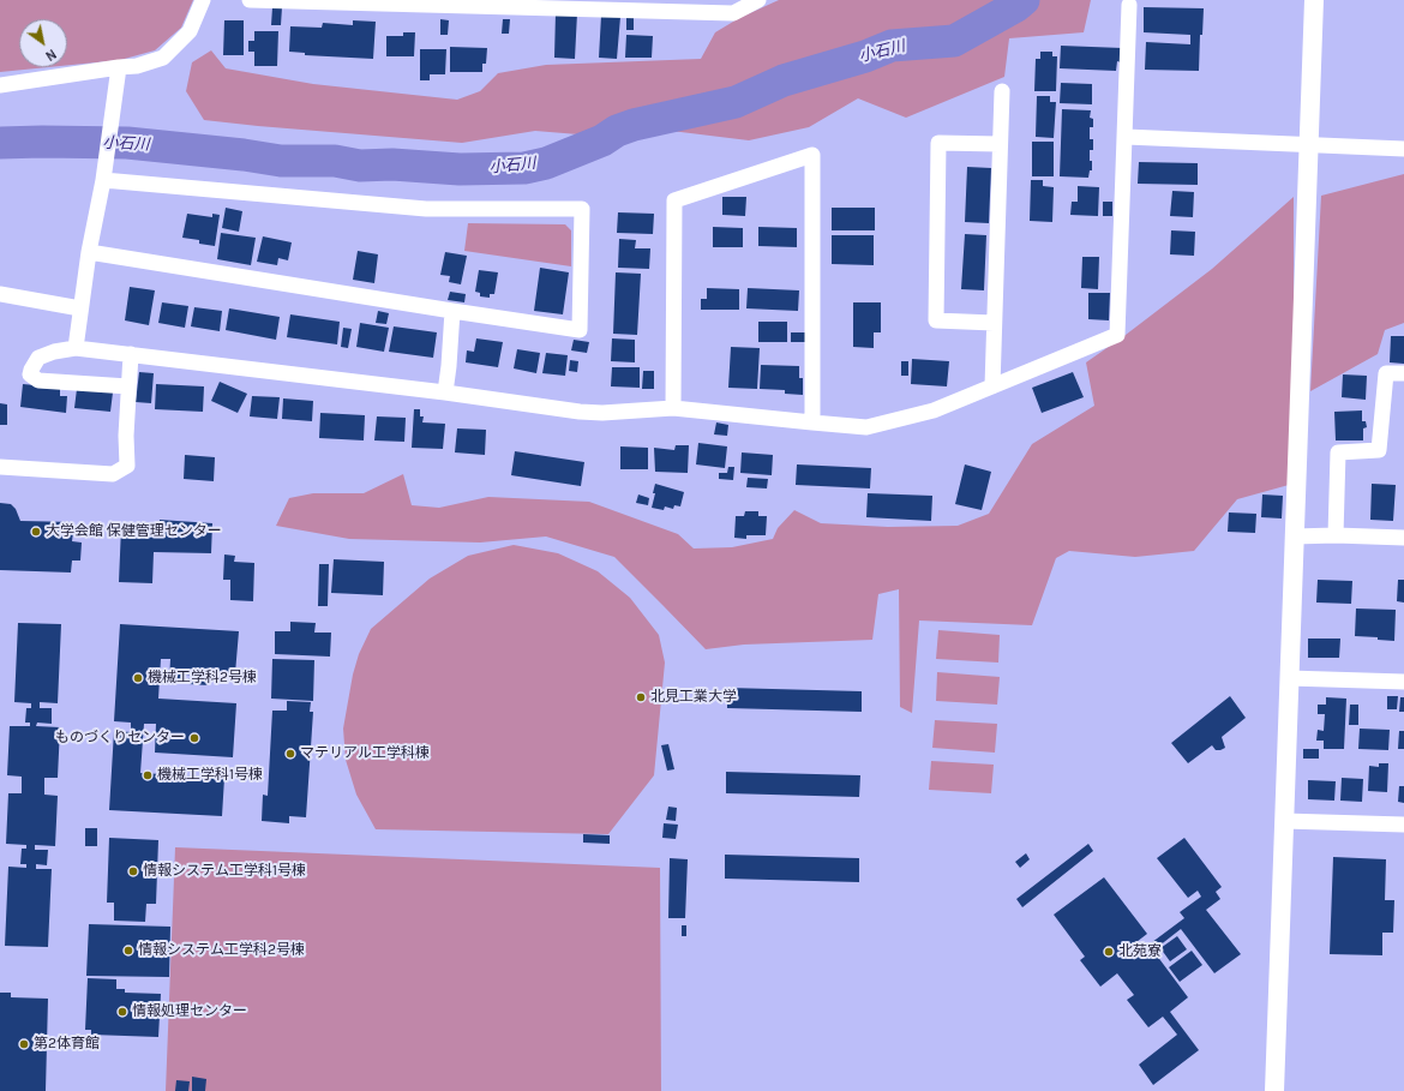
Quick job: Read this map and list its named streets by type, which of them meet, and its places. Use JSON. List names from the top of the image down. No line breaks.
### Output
{"water":["小石川"],"places":["大学会館 保健管理センター","機械工学科2号棟","北見工業大学","ものづくりセンター","マテリアル工学科棟","機械工学科1号棟","情報システム工学科1号棟","情報システム工学科2号棟","北苑寮","情報処理センター","第2体育館"],"north":"bottom right"}
